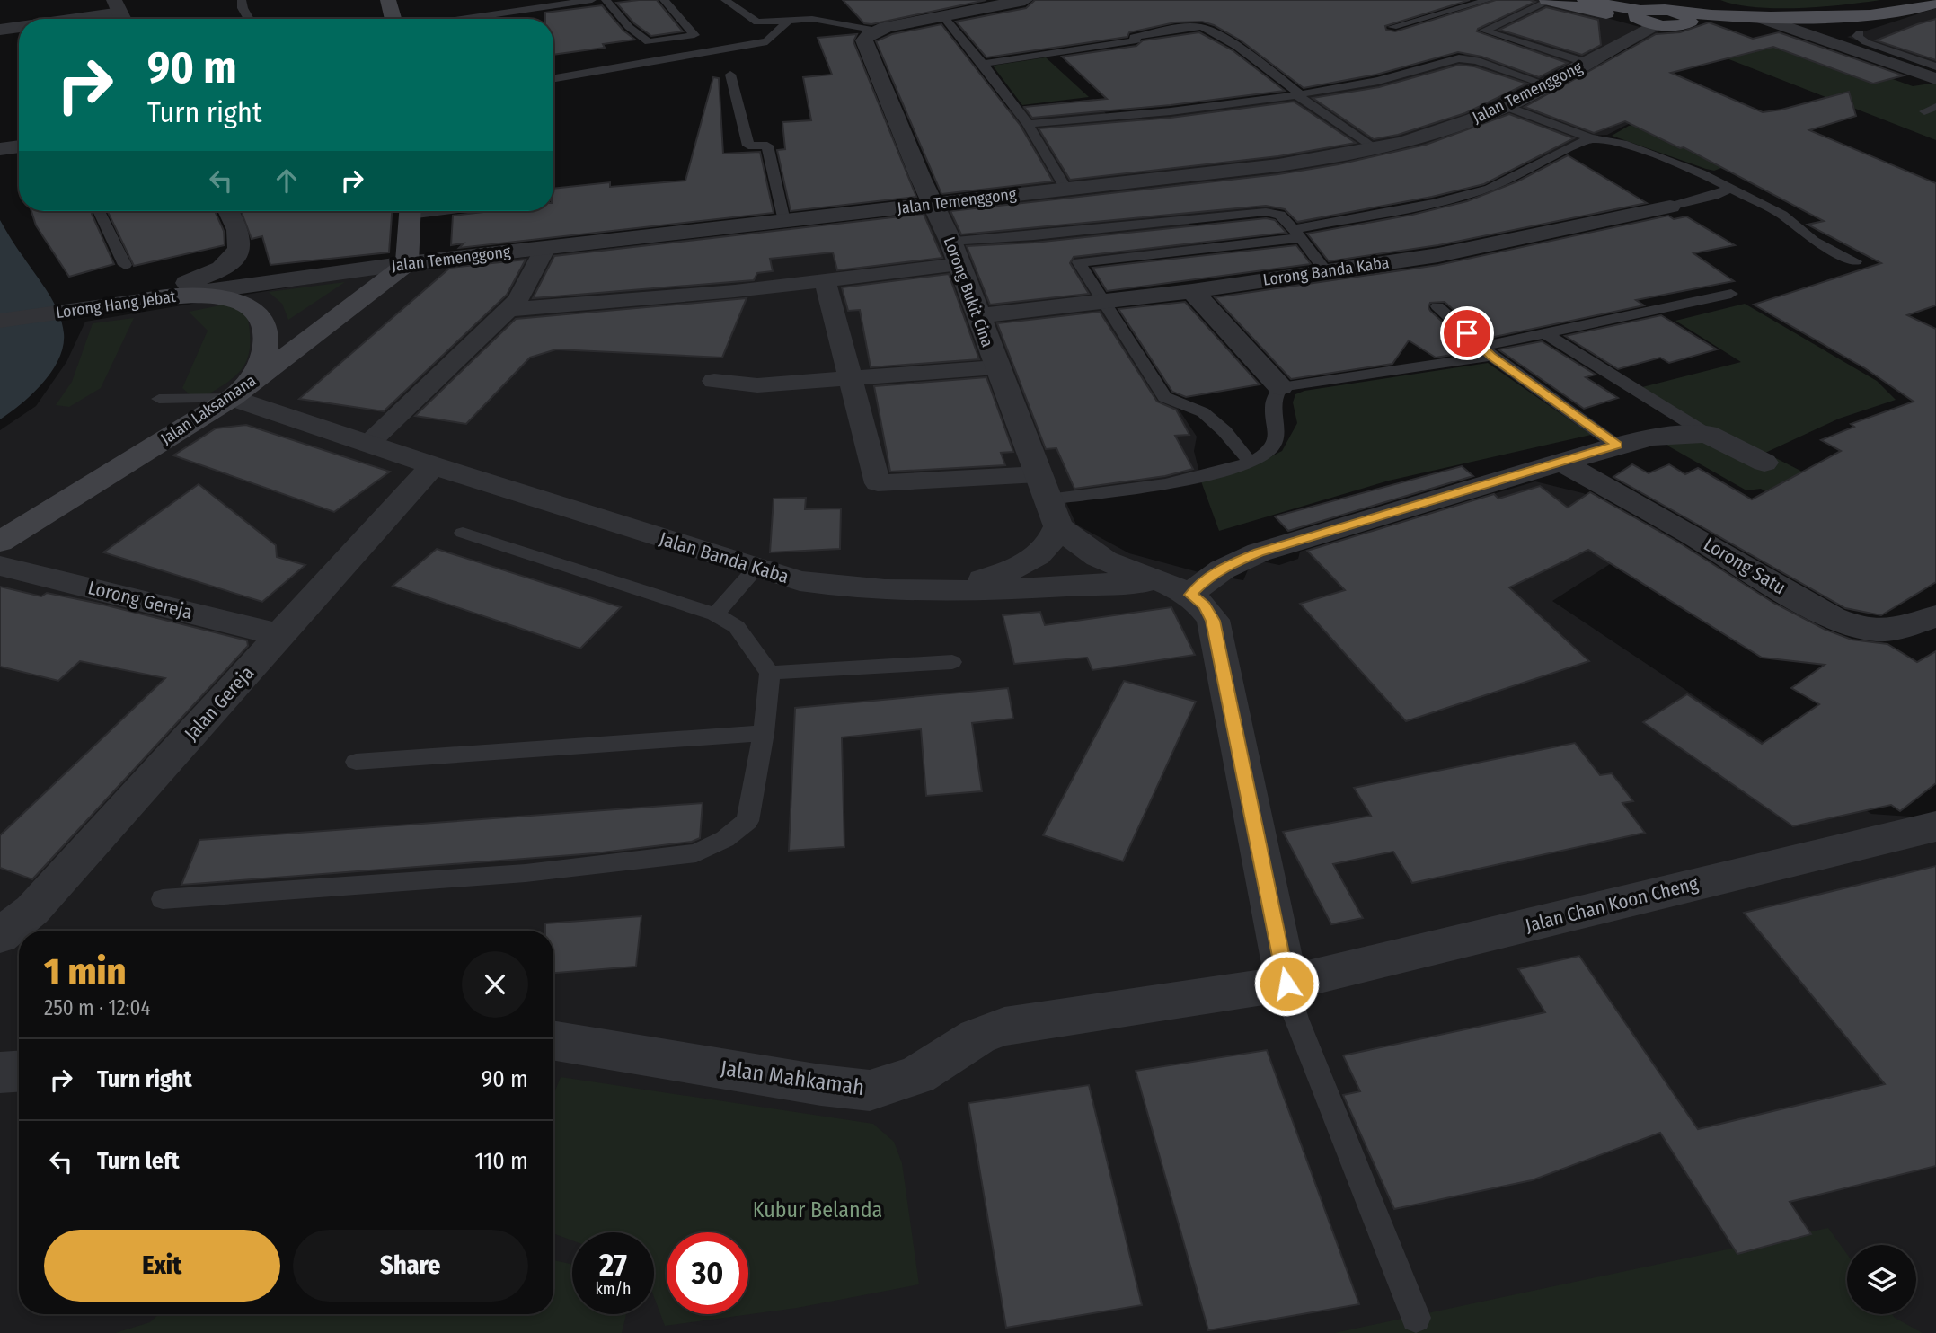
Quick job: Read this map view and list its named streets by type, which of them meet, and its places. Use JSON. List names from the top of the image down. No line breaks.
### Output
{"streets":{"main road":["Jalan Laksamana"],"street":["Jalan Temenggong","Lorong Banda Kaba","Lorong Bukit Cina","Lorong Hang Jebat","Jalan Banda Kaba","Lorong Satu","Lorong Gereja","Jalan Gereja","Jalan Chan Koon Cheng","Jalan Mahkamah"]},"crossings":[["Jalan Temenggong","Lorong Bukit Cina"],["Jalan Temenggong","Lorong Hang Jebat"],["Jalan Temenggong","Jalan Laksamana"],["Lorong Banda Kaba","Lorong Bukit Cina"],["Lorong Bukit Cina","Jalan Banda Kaba"],["Jalan Laksamana","Jalan Banda Kaba"],["Jalan Banda Kaba","Jalan Gereja"],["Lorong Gereja","Jalan Gereja"],["Jalan Chan Koon Cheng","Jalan Mahkamah"]],"parks":["Kubur Belanda"],"page":{"turn":["90 m","Turn right"],"heading":["1 min","250 m · 12:04"],"list":[{"name":"Turn right","value":"90 m"},{"name":"Turn left","value":"110 m"}],"buttons":["Exit","Share"],"speed":"27 km/h","limit":"30"}}
